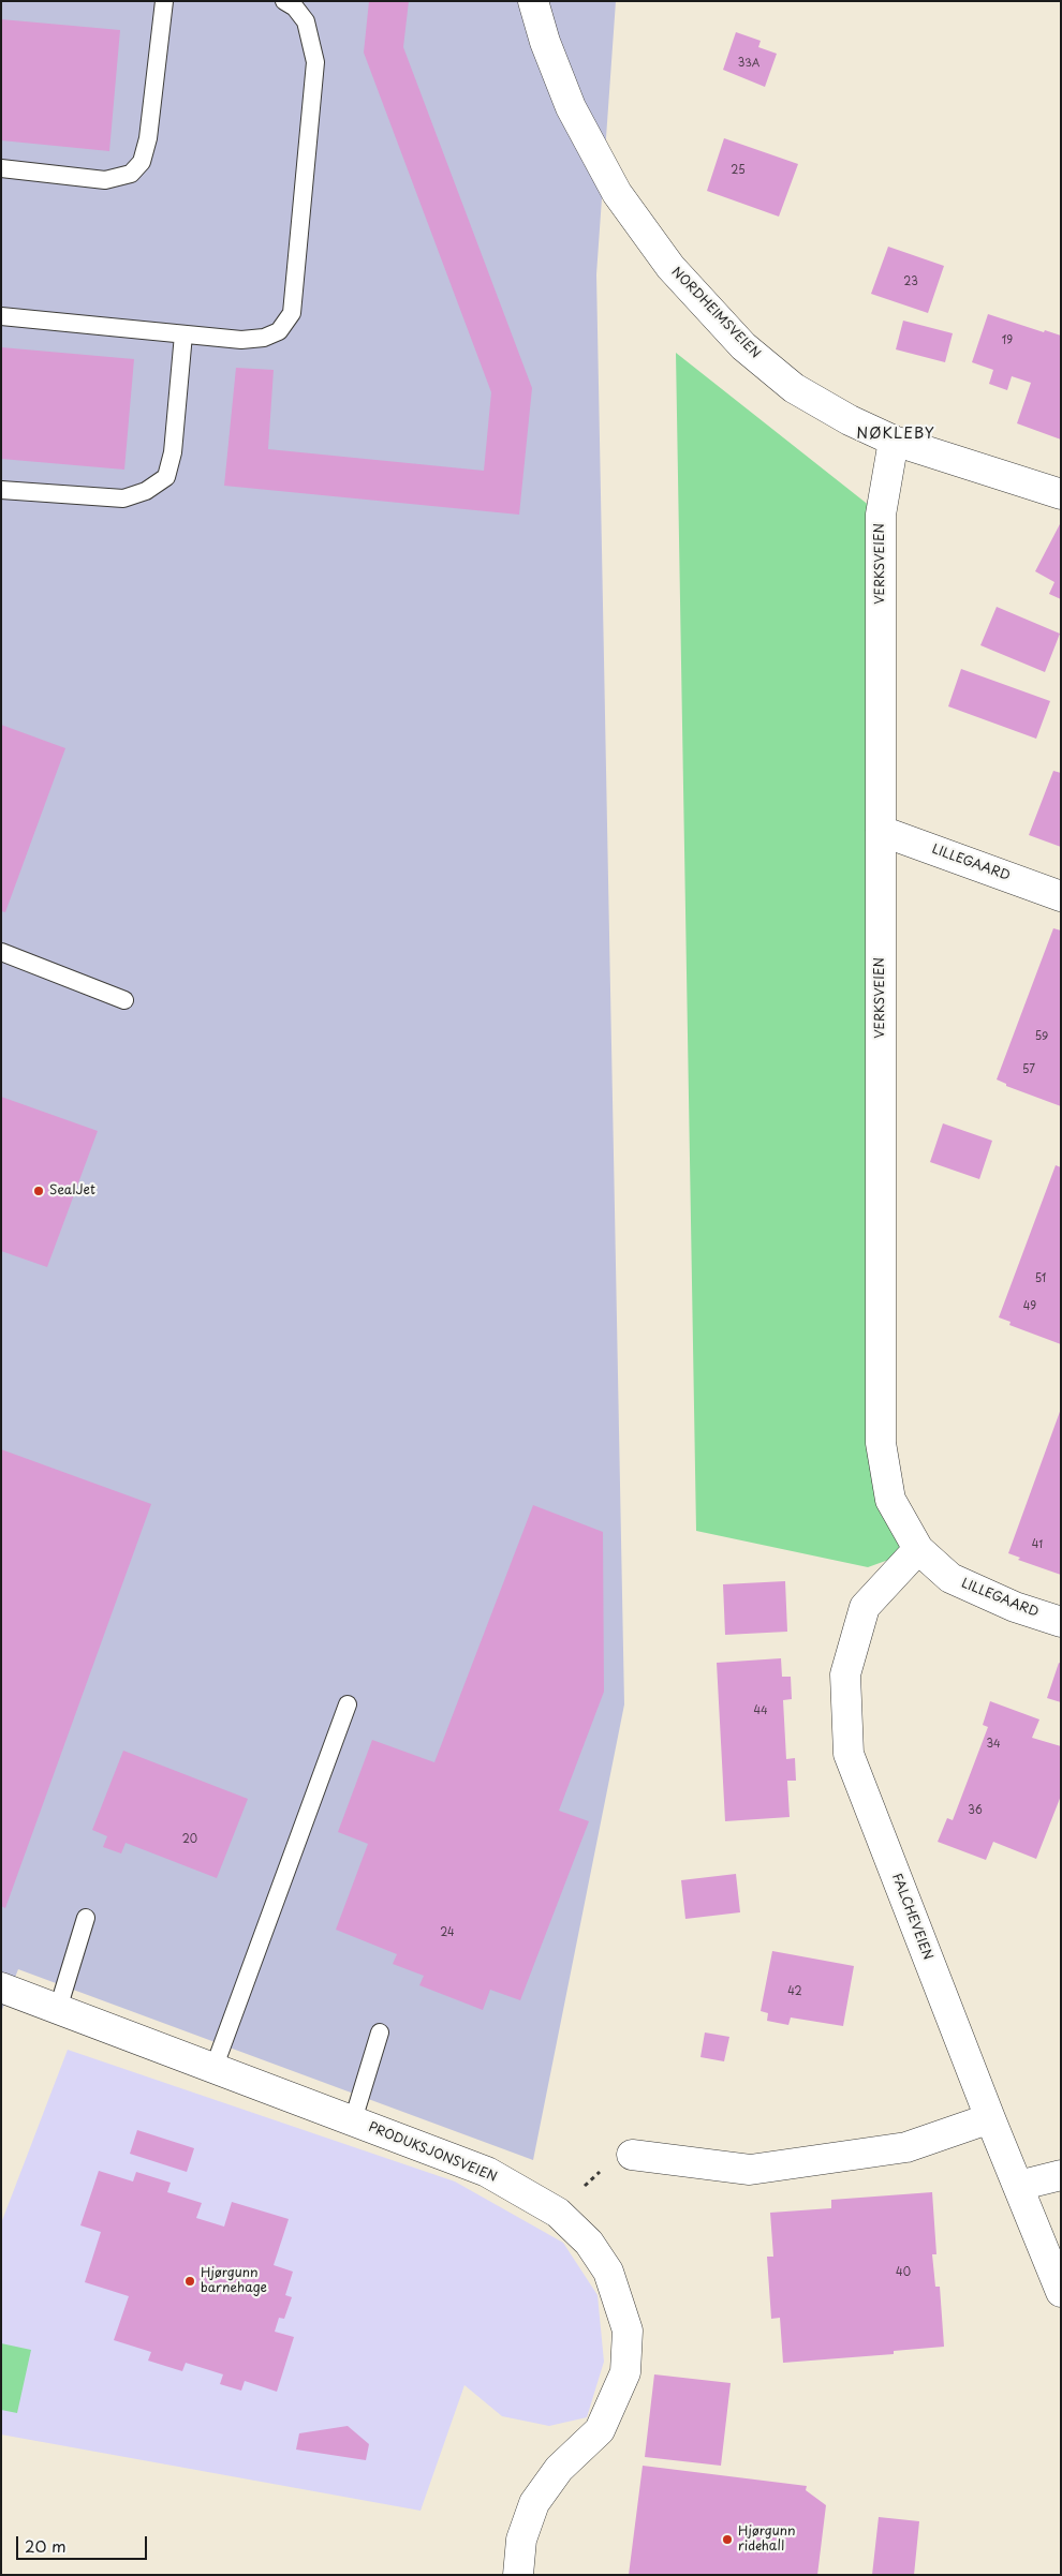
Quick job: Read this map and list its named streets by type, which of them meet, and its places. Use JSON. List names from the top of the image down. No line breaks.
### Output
{"streets":{"street":["NORDHEIMSVEIEN","VERKSVEIEN","LILLEGAARD","FALCHEVEIEN","PRODUKSJONSVEIEN"]},"crossings":[["NORDHEIMSVEIEN","VERKSVEIEN"],["VERKSVEIEN","LILLEGAARD"],["VERKSVEIEN","FALCHEVEIEN"],["LILLEGAARD","FALCHEVEIEN"]],"districts":["NØKLEBY"],"places":["SealJet","Hjørgunn barnehage","Hjørgunn ridehall"],"house_numbers":["33A","25","23","19","59","57","51","49","41","44","34","36","20","24","42","40"],"scale_bar":"20 m"}
